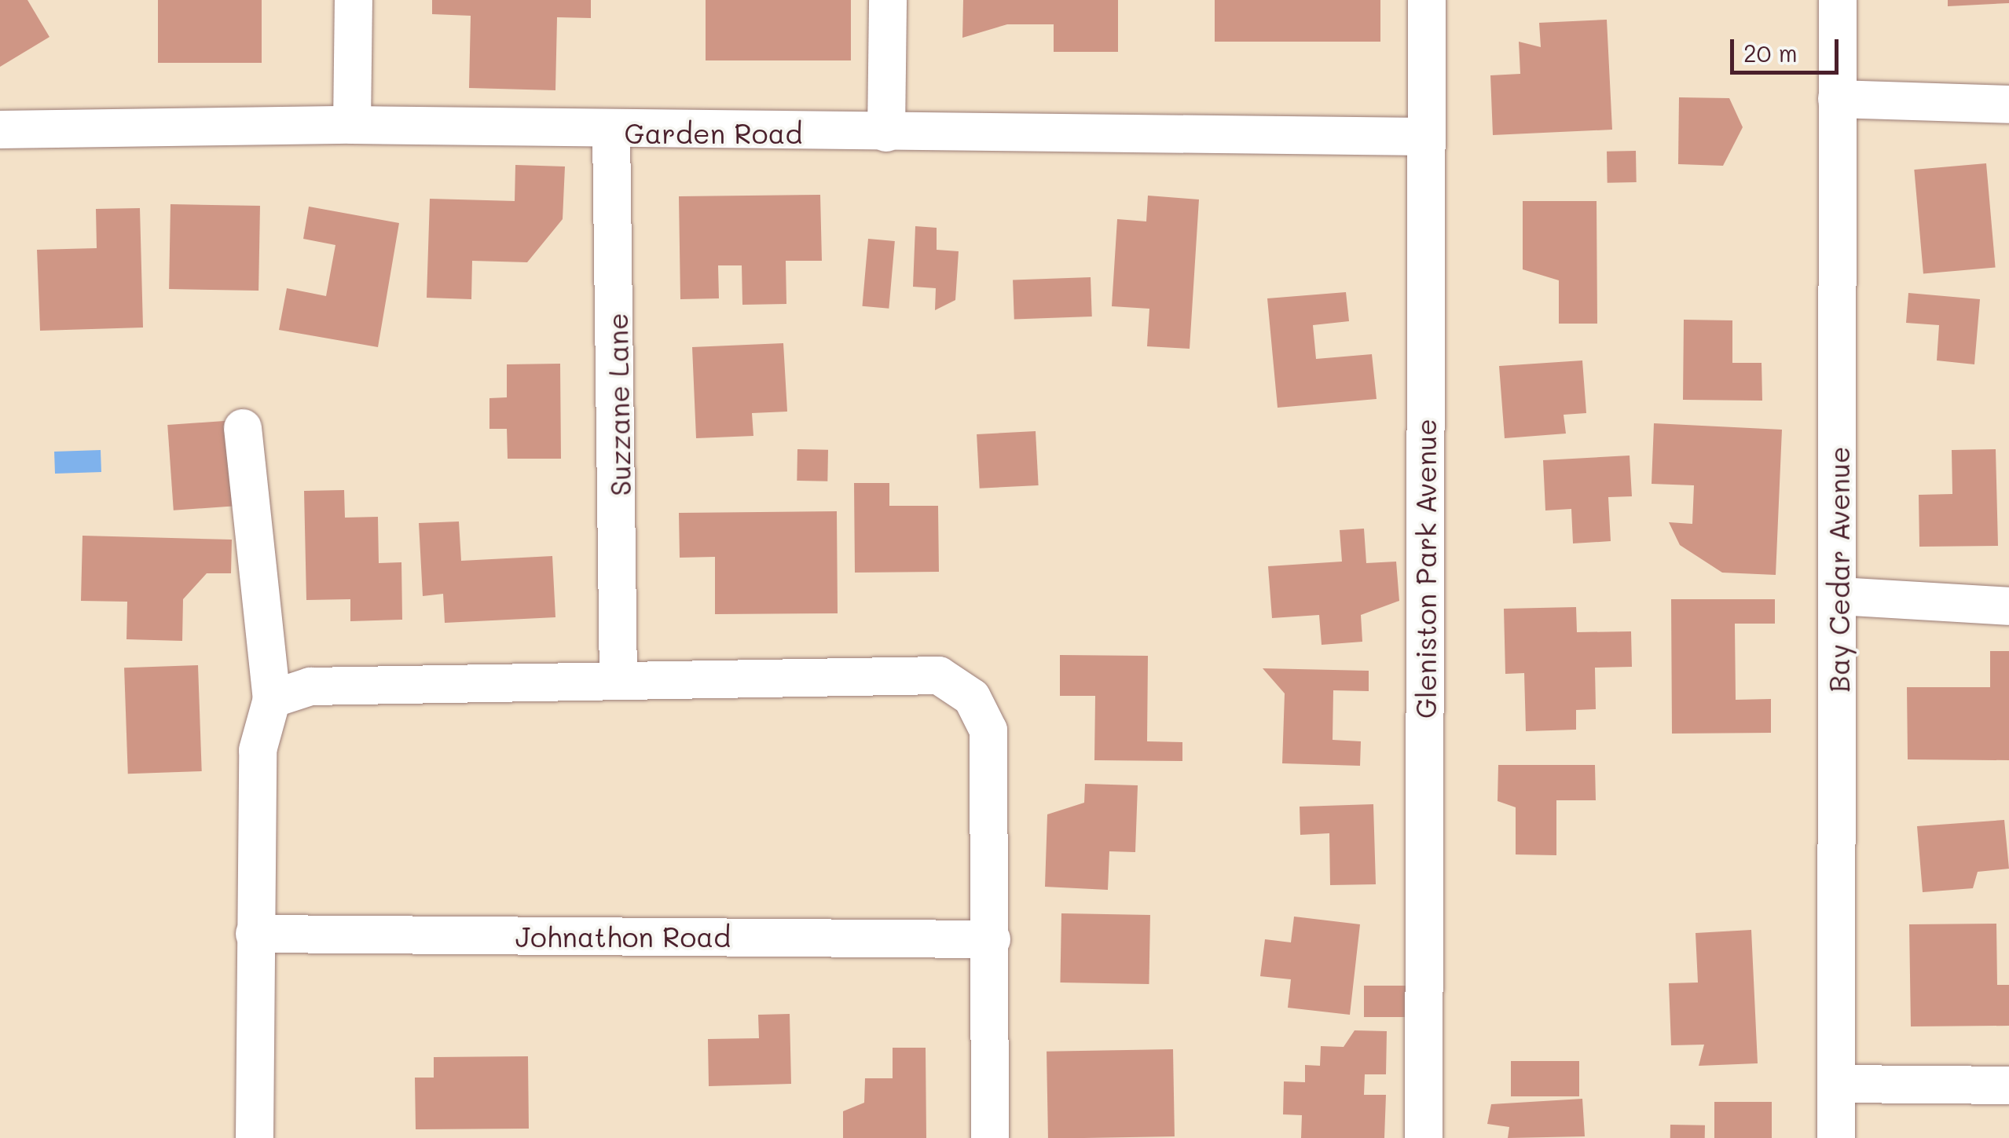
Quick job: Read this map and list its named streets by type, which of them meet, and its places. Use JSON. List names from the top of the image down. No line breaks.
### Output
{"streets":{"street":["Garden Road","Suzzane Lane","Gleniston Park Avenue","Bay Cedar Avenue","Johnathon Road"]},"crossings":[["Garden Road","Suzzane Lane"],["Garden Road","Gleniston Park Avenue"]],"scale_bar":"20 m"}
